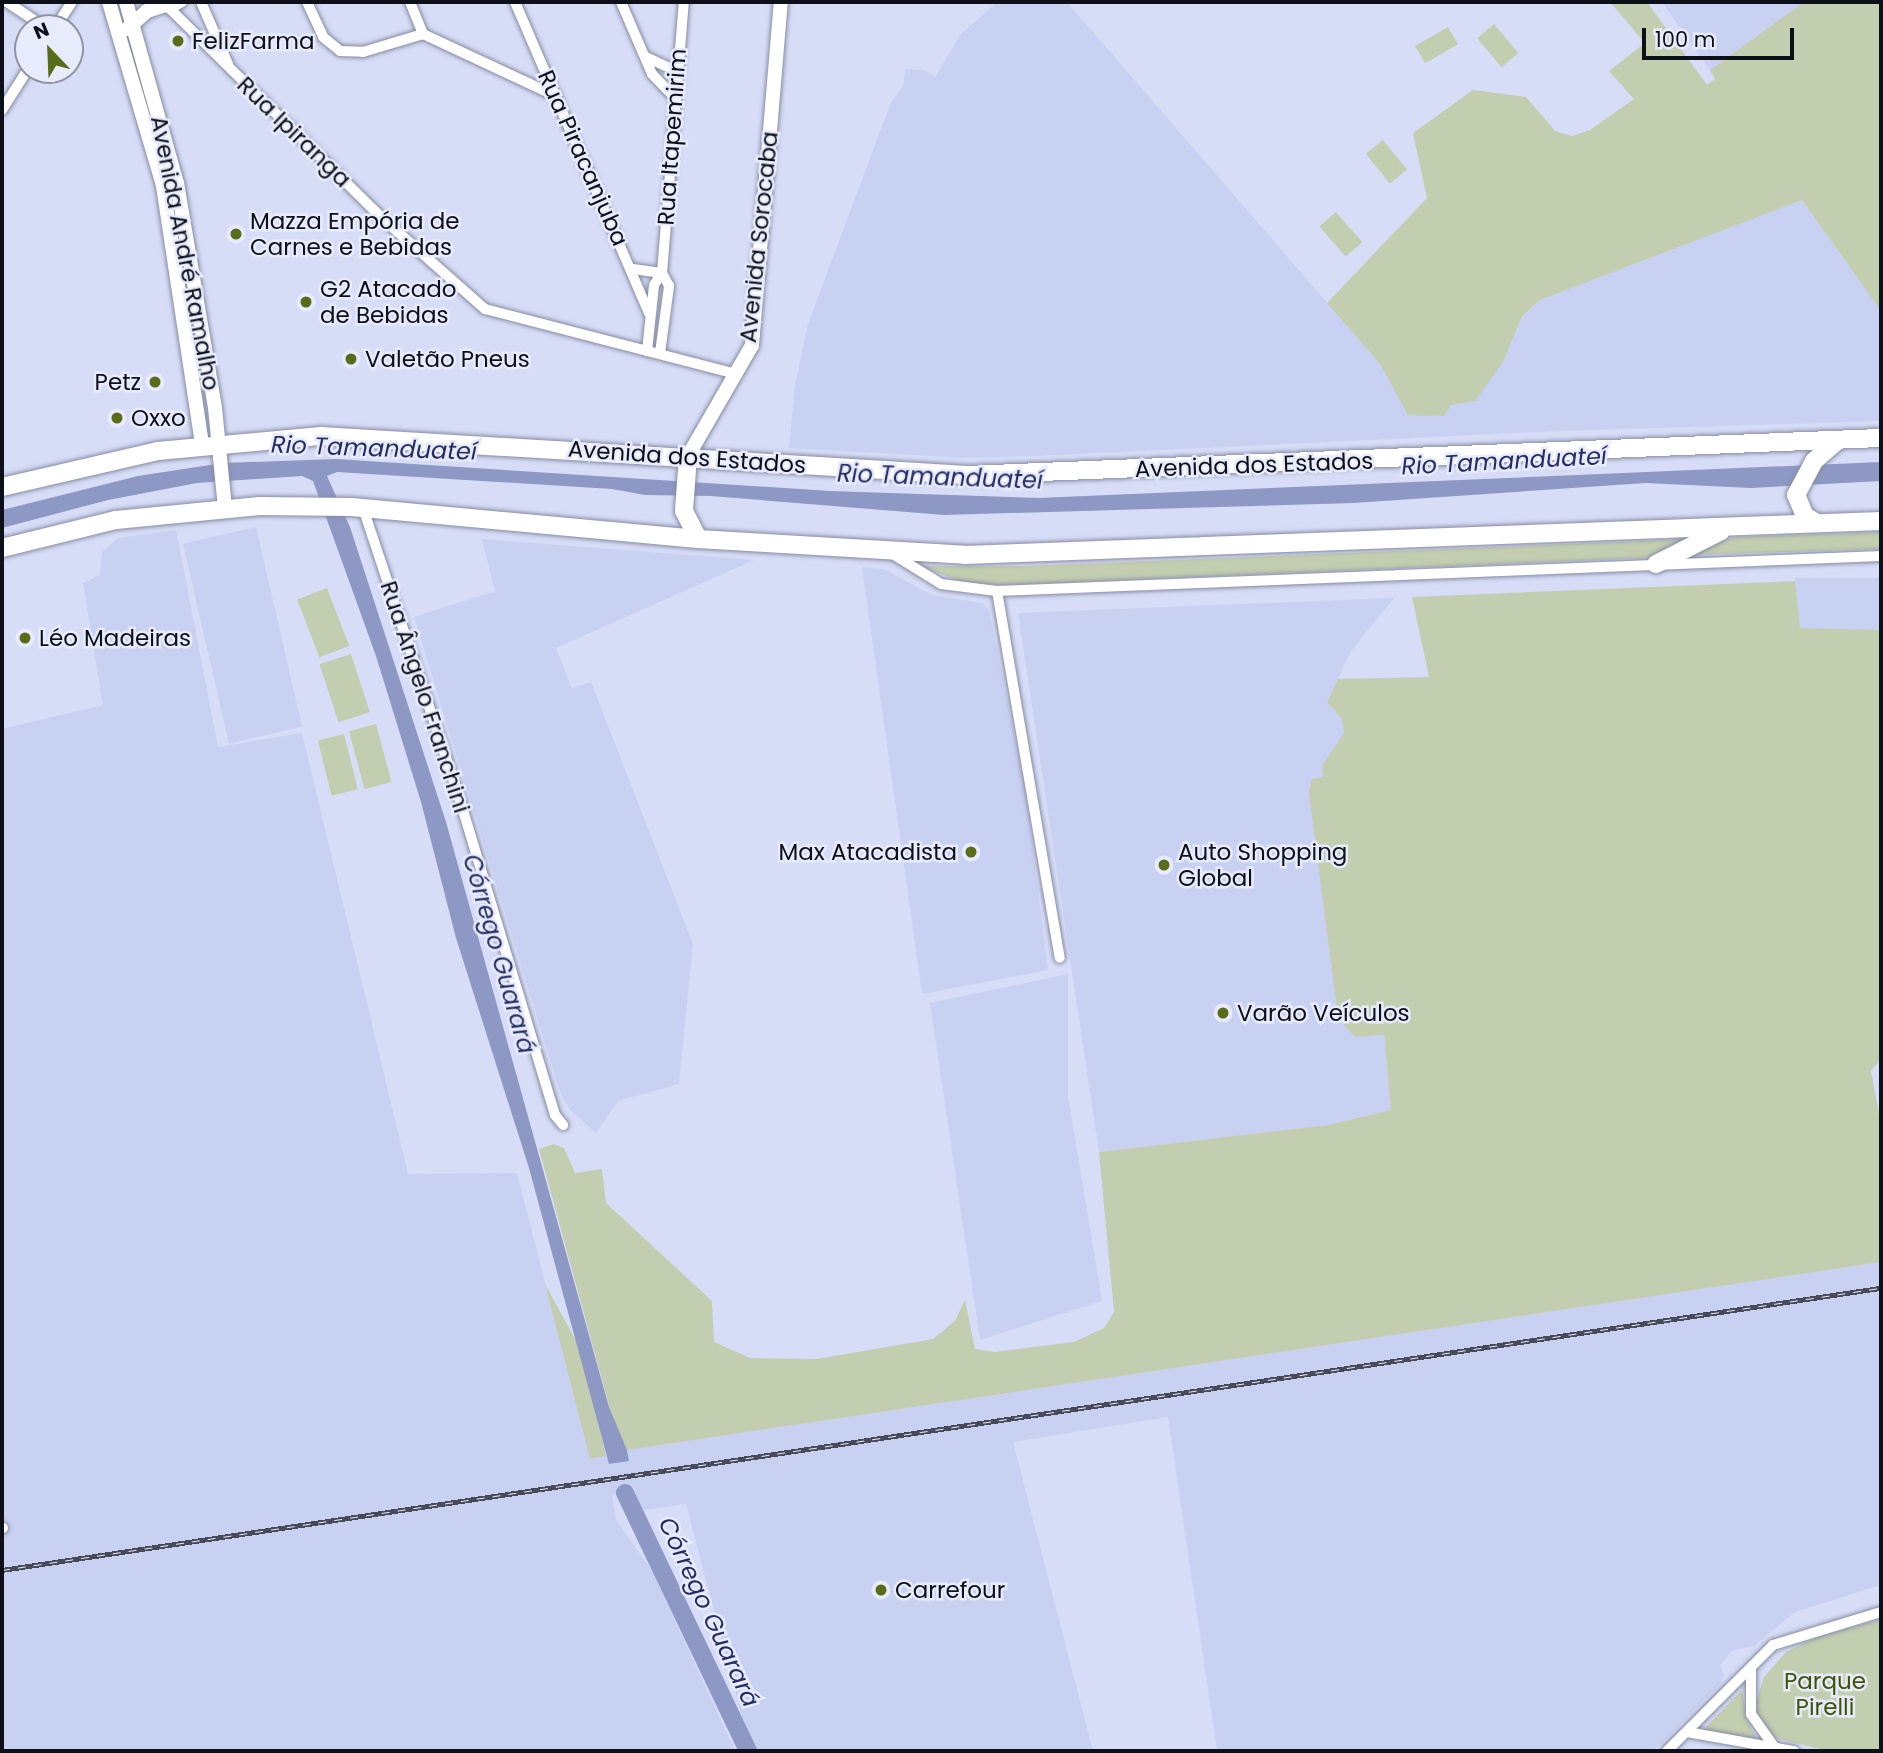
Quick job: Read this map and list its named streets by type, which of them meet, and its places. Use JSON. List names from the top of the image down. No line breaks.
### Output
{"streets":{"highway":["Avenida dos Estados"],"main road":["Avenida Sorocaba","Avenida André Ramalho"],"street":["Rua Ipiranga","Rua Itapemirim","Rua Piracanjuba","Rua Ângelo Franchini"]},"crossings":[["Rua Ipiranga","Rua Itapemirim"],["Rua Ipiranga","Avenida Sorocaba"],["Rua Itapemirim","Rua Piracanjuba"],["Avenida Sorocaba","Avenida dos Estados"],["Avenida André Ramalho","Avenida dos Estados"]],"water":["Rio Tamanduateí","Córrego Guarará"],"parks":["Parque Pirelli"],"places":["FelizFarma","Mazza Empória de Carnes e Bebidas","G2 Atacado de Bebidas","Valetão Pneus","Petz","Oxxo","Léo Madeiras","Max Atacadista","Auto Shopping Global","Varão Veículos","Carrefour"],"scale_bar":"100 m","north":"top left"}
